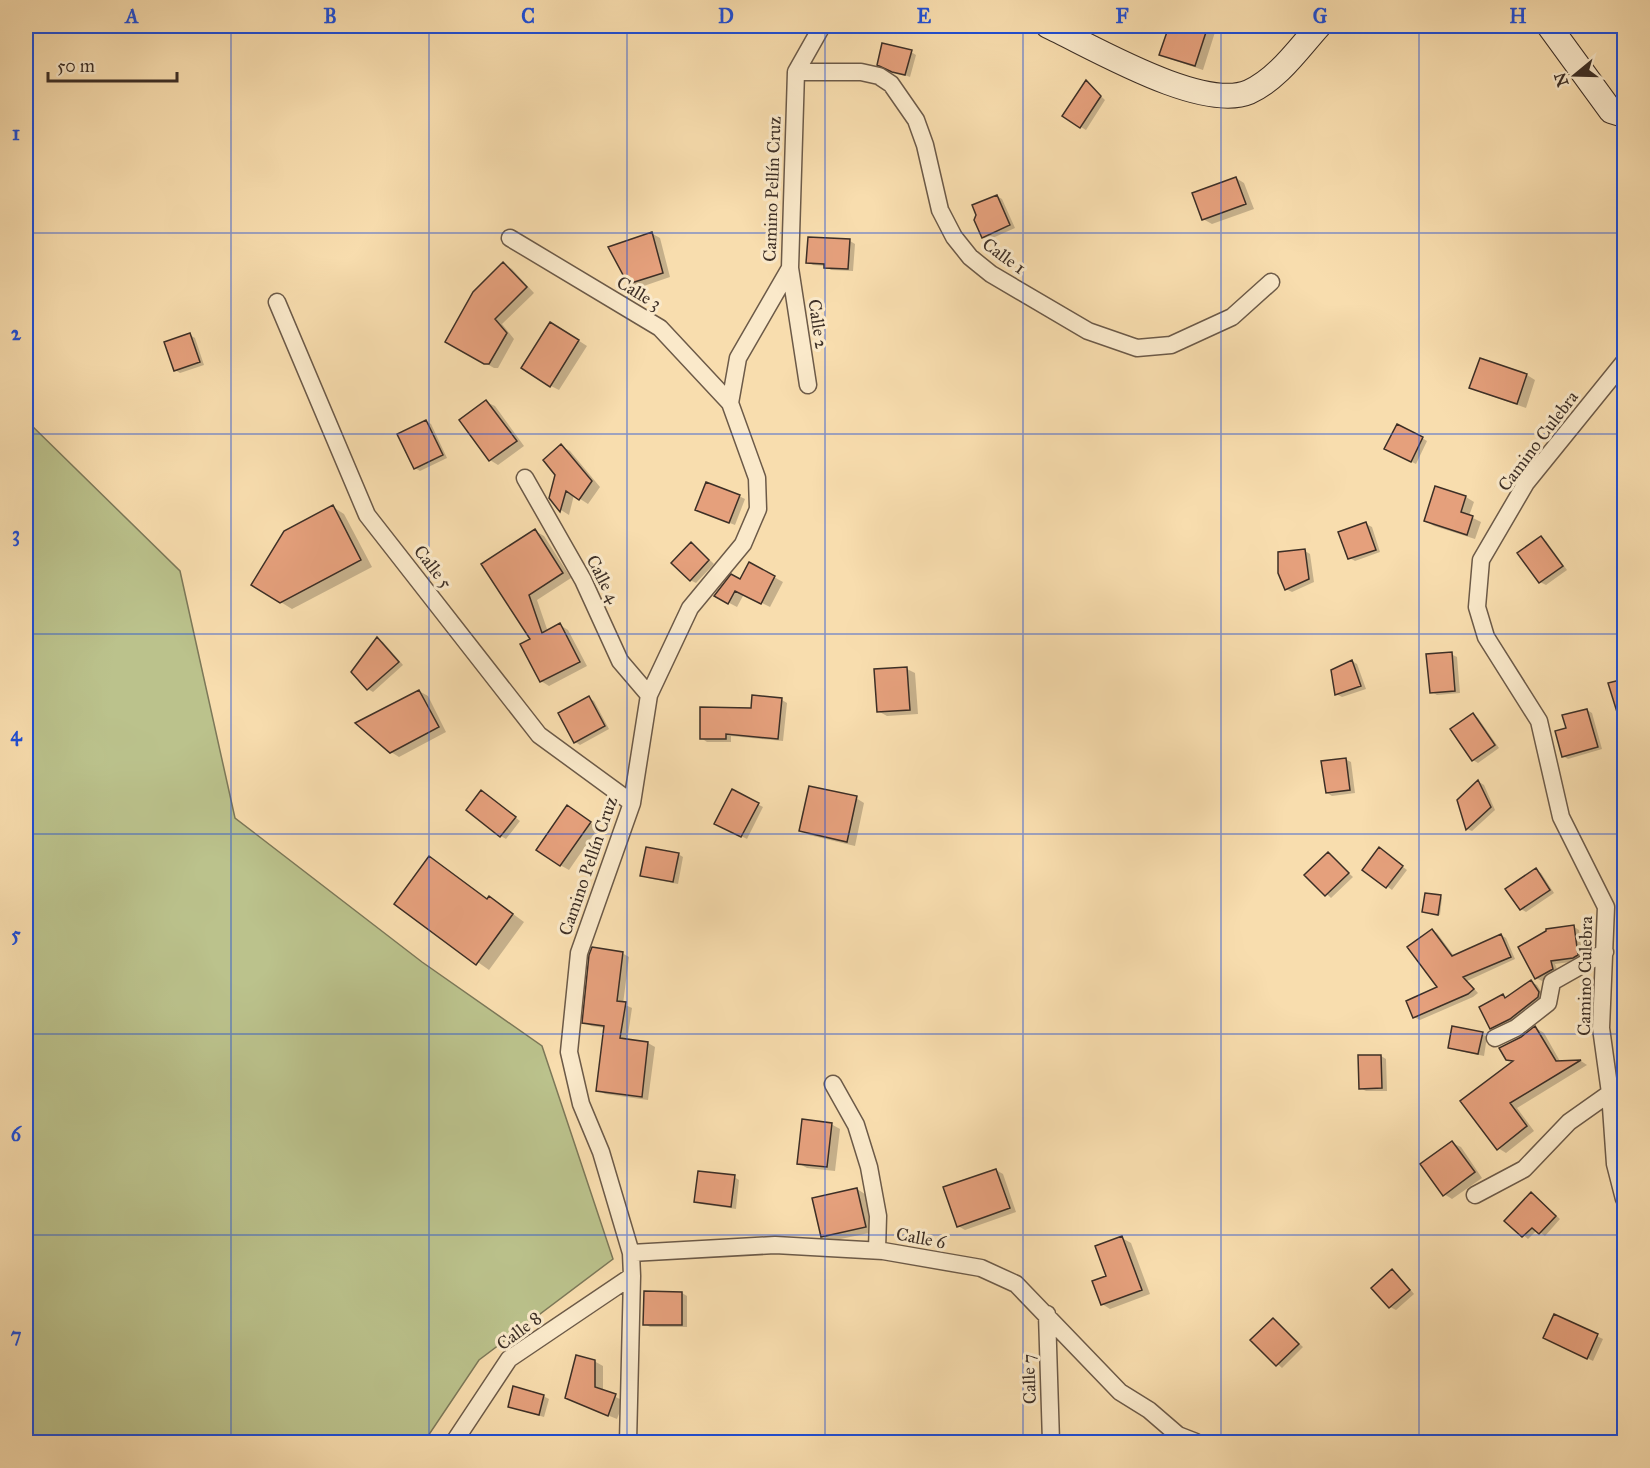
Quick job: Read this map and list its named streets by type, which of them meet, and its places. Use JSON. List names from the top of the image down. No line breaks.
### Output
{"streets":{"street":["Camino Pellín Cruz","Calle 1","Calle 3","Calle 2","Camino Culebra","Calle 5","Calle 4","Calle 6","Calle 8","Calle 7"]},"crossings":[["Camino Pellín Cruz","Calle 1"],["Camino Pellín Cruz","Calle 3"],["Camino Pellín Cruz","Calle 2"],["Camino Pellín Cruz","Calle 5"],["Camino Pellín Cruz","Calle 4"],["Camino Pellín Cruz","Calle 6"],["Camino Pellín Cruz","Calle 8"],["Calle 6","Calle 7"]],"scale_bar":"50 m","north":"left","grid":{"columns":["A","B","C","D","E","F","G","H"],"rows":["1","2","3","4","5","6","7"]}}
